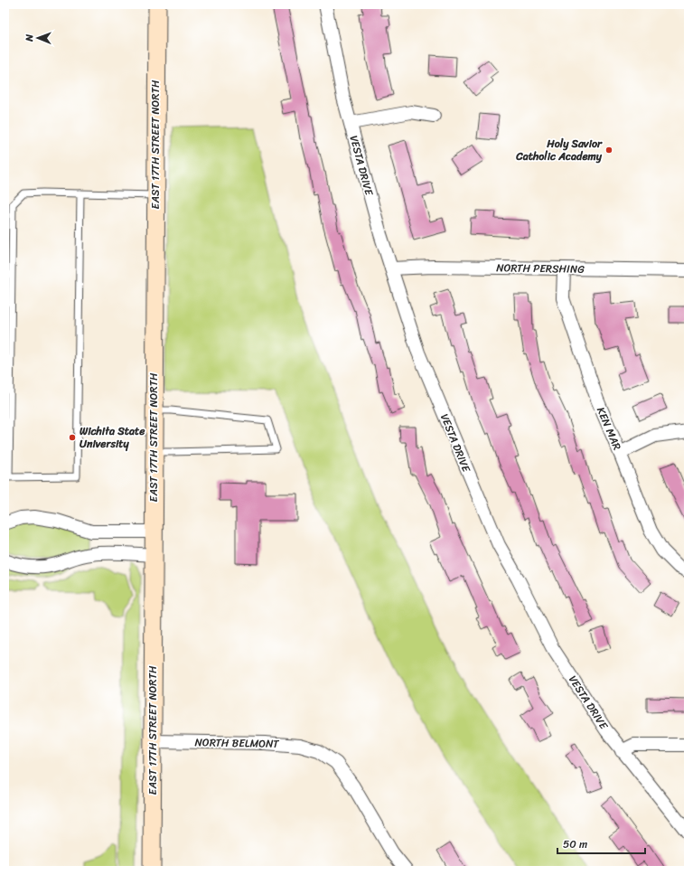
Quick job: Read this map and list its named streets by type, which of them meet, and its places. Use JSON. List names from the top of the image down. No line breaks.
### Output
{"streets":{"street":["EAST 17TH STREET NORTH","VESTA DRIVE","NORTH PERSHING","KEN MAR","NORTH BELMONT"]},"crossings":[["EAST 17TH STREET NORTH","NORTH BELMONT"],["VESTA DRIVE","NORTH PERSHING"],["NORTH PERSHING","KEN MAR"]],"places":["Holy Savior Catholic Academy","Wichita State University"],"scale_bar":"50 m","north":"left"}
